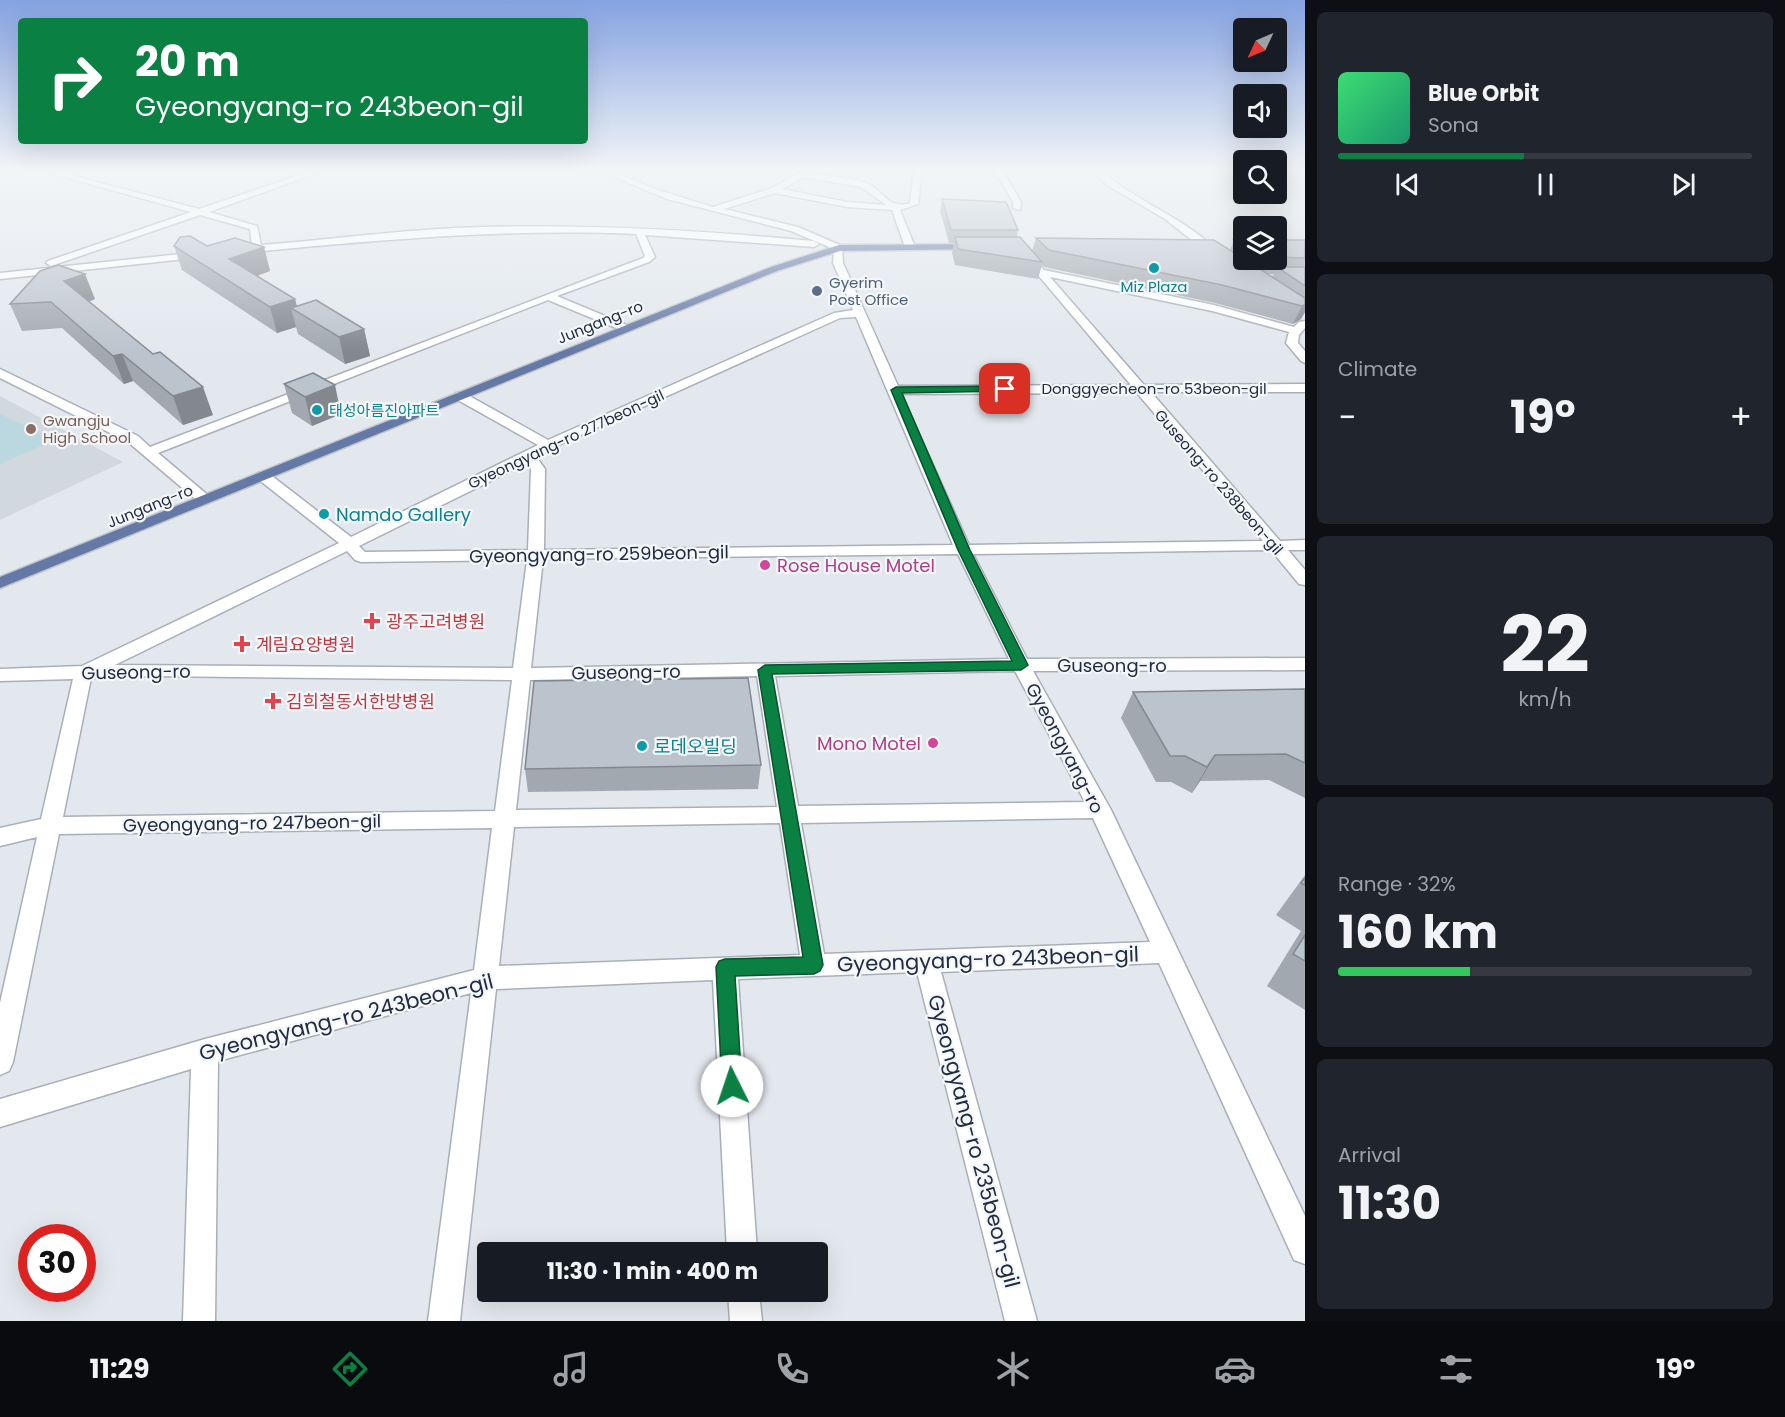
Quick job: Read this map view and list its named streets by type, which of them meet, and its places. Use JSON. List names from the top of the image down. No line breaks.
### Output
{"streets":{"main road":["Jungang-ro"],"street":["Donggyecheon-ro 53beon-gil","Gyeongyang-ro 277beon-gil","Guseong-ro 238beon-gil","Gyeongyang-ro 259beon-gil","Guseong-ro","Gyeongyang-ro","Gyeongyang-ro 247beon-gil","Gyeongyang-ro 243beon-gil","Gyeongyang-ro 235beon-gil"]},"crossings":[["Jungang-ro","Gyeongyang-ro 259beon-gil"],["Jungang-ro","Gyeongyang-ro"],["Donggyecheon-ro 53beon-gil","Guseong-ro 238beon-gil"],["Donggyecheon-ro 53beon-gil","Gyeongyang-ro"],["Gyeongyang-ro 277beon-gil","Gyeongyang-ro 259beon-gil"],["Gyeongyang-ro 277beon-gil","Guseong-ro"],["Gyeongyang-ro 277beon-gil","Gyeongyang-ro"],["Guseong-ro 238beon-gil","Gyeongyang-ro 259beon-gil"],["Gyeongyang-ro 259beon-gil","Gyeongyang-ro"],["Guseong-ro","Gyeongyang-ro"],["Gyeongyang-ro","Gyeongyang-ro 247beon-gil"],["Gyeongyang-ro","Gyeongyang-ro 243beon-gil"],["Gyeongyang-ro 243beon-gil","Gyeongyang-ro 235beon-gil"]],"places":{"other":["Miz Plaza","Gyerim Post Office","태성아름진아파트","Gwangju High School","Namdo Gallery","Rose House Motel","Mono Motel","로데오빌딩"],"health":["광주고려병원","계림요양병원","김희철동서한방병원"]},"north":"bottom left","page":{"turn":["20 m","Gyeongyang-ro 243beon-gil"],"song":["Blue Orbit","Sona"],"tile":["Climate",["22","km/h"],["Range · 32%","160 km"],["Arrival","11:30"]],"heat":["−","19°","+"],"limit":"30","trip":"11:30 · 1 min · 400 m","tabs":["11:29","19°"]}}
